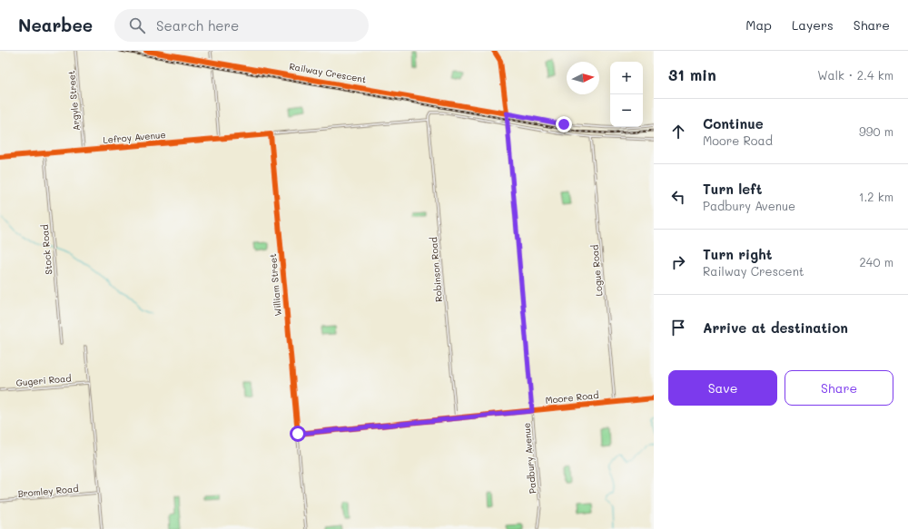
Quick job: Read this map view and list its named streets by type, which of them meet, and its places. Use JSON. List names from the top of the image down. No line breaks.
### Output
{"streets":{"street":["Railway Crescent","Argyle Street","Lefroy Avenue","Stock Road","Robinson Road","Logue Road","William Street","Gugeri Road","Moore Road","Padbury Avenue","Bromley Road"]},"crossings":[["Railway Crescent","Padbury Avenue"],["Argyle Street","Lefroy Avenue"],["Lefroy Avenue","Stock Road"],["Lefroy Avenue","Robinson Road"],["Lefroy Avenue","William Street"],["Robinson Road","Moore Road"],["Logue Road","Moore Road"],["William Street","Moore Road"],["Moore Road","Padbury Avenue"]],"north":"right","page":{"header":"Nearbee","search":"Search here","nav":["Map","Layers","Share"],"heading":["31 min","Walk · 2.4 km"],"map_buttons":["+","−"],"list":[["Continue","Moore Road","990 m"],["Turn left","Padbury Avenue","1.2 km"],["Turn right","Railway Crescent","240 m"],"Arrive at destination"],"buttons":["Save","Share"]}}
